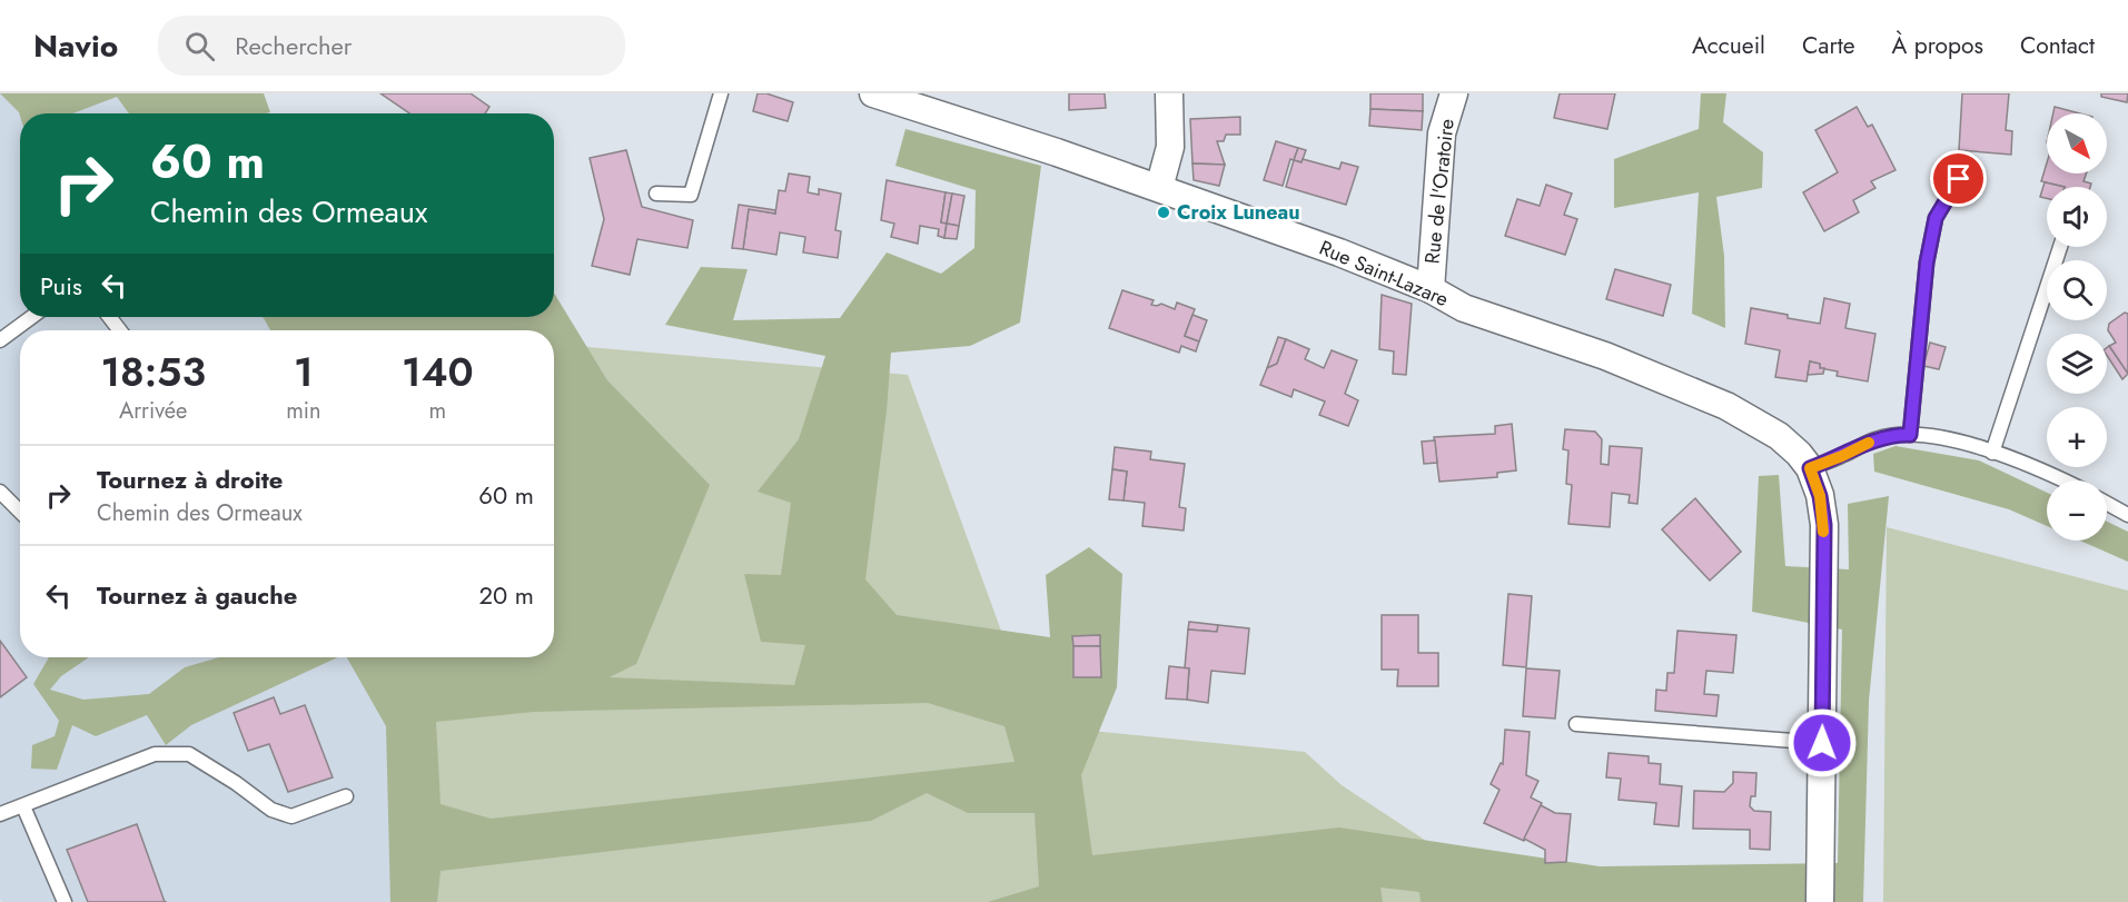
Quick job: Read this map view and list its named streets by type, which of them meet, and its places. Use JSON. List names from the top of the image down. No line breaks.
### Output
{"streets":{"street":["Rue de l'Oratoire","Rue Saint-Lazare"]},"crossings":[["Rue de l'Oratoire","Rue Saint-Lazare"]],"places":["Croix Luneau"],"north":"bottom right","page":{"header":"Navio","search":"Rechercher","nav":["Accueil","Carte","À propos","Contact"],"map_buttons":["+","−"],"turn":["60 m","Chemin des Ormeaux"],"then":"Puis","eta":["18:53","Arrivée","1","min","140","m"],"list":[{"name":"Tournez à droite","note":"Chemin des Ormeaux","value":"60 m"},{"name":"Tournez à gauche","value":"20 m"}]}}
